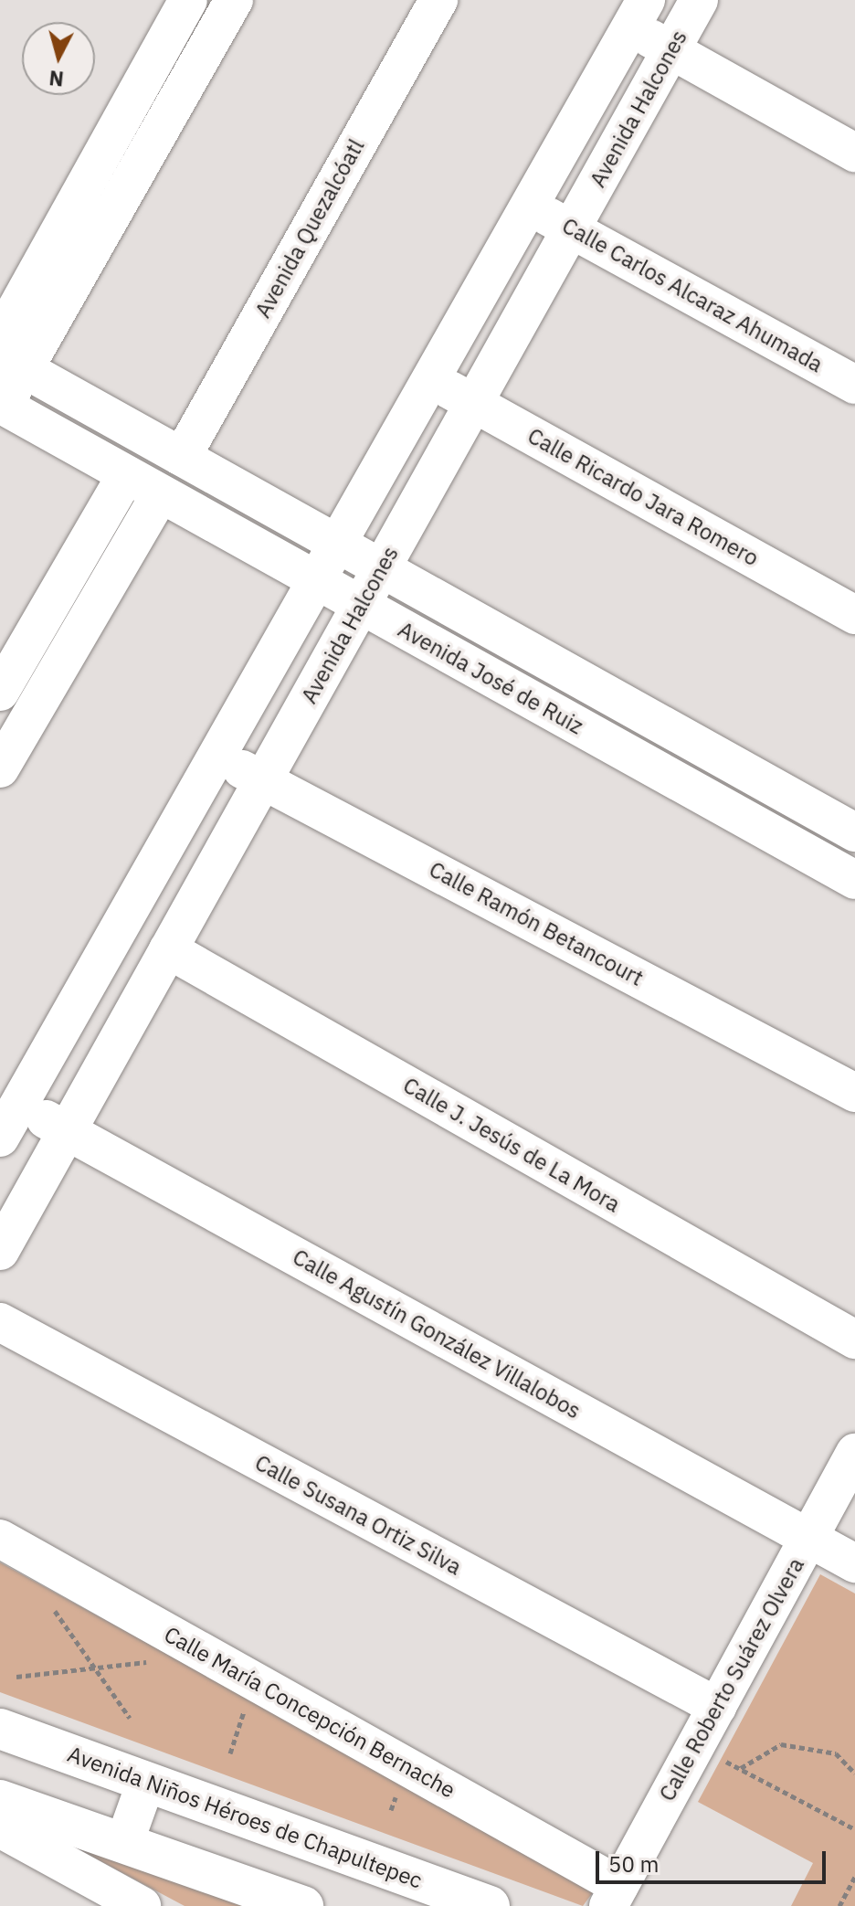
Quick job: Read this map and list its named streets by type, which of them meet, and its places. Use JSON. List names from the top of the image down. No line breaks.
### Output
{"streets":{"main road":["Avenida Niños Héroes de Chapultepec"],"street":["Avenida Halcones","Avenida Quezalcóatl","Calle Carlos Alcaraz Ahumada","Calle Ricardo Jara Romero","Avenida José de Ruiz","Calle Ramón Betancourt","Calle J. Jesús de La Mora","Calle Agustín González Villalobos","Calle Susana Ortiz Silva","Calle Roberto Suárez Olvera","Calle María Concepción Bernache"]},"crossings":[["Avenida Halcones","Calle Carlos Alcaraz Ahumada"],["Avenida Halcones","Calle Ricardo Jara Romero"],["Avenida Halcones","Avenida José de Ruiz"],["Avenida Halcones","Calle Ramón Betancourt"],["Avenida Halcones","Calle J. Jesús de La Mora"],["Avenida Halcones","Calle Agustín González Villalobos"],["Avenida Quezalcóatl","Avenida José de Ruiz"],["Calle Agustín González Villalobos","Calle Roberto Suárez Olvera"],["Calle Susana Ortiz Silva","Calle Roberto Suárez Olvera"],["Calle Roberto Suárez Olvera","Calle María Concepción Bernache"]],"scale_bar":"50 m","north":"bottom"}
